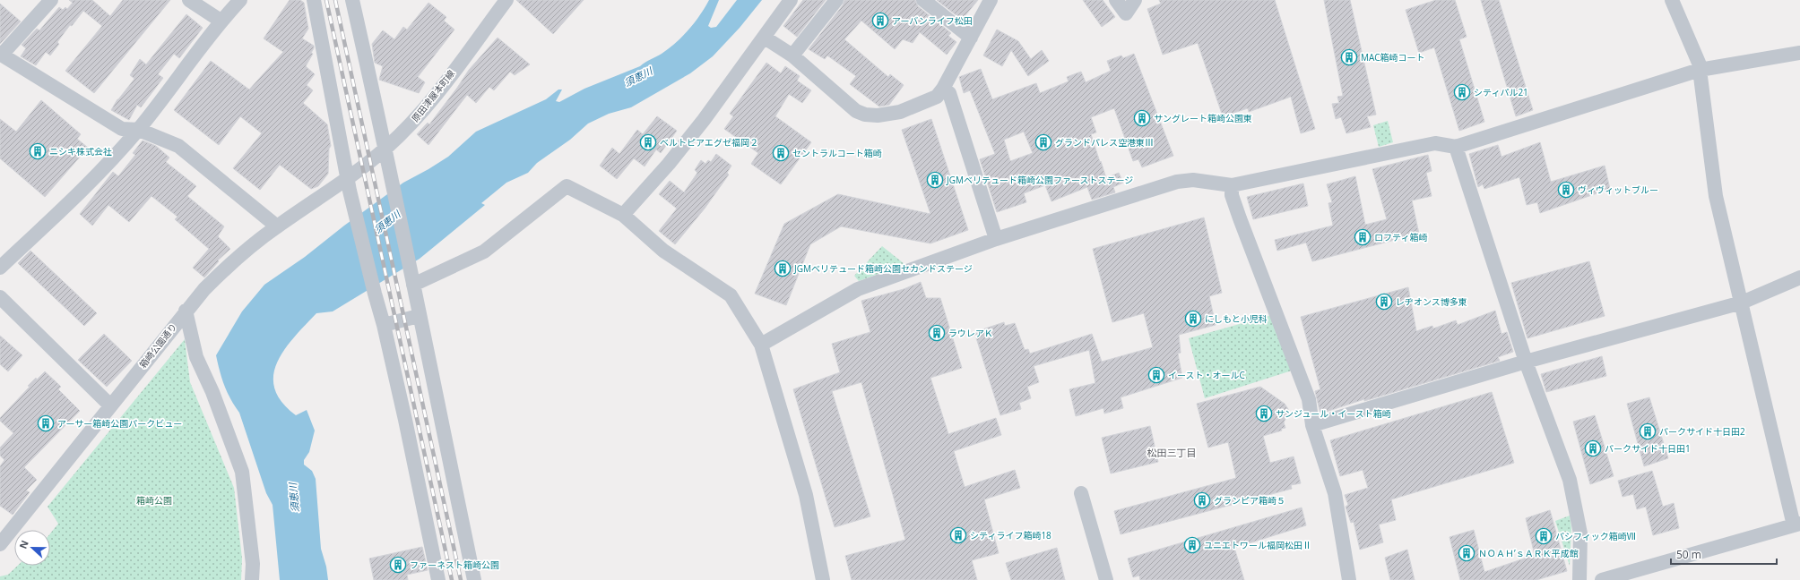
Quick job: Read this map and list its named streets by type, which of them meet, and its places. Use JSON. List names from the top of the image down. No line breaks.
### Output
{"streets":{"street":["原田津屋本町線","箱崎公園通り"]},"crossings":[["原田津屋本町線","箱崎公園通り"]],"districts":["松田三丁目"],"water":["須恵川"],"parks":["箱崎公園"],"places":{"building":["アーバンライフ松田","MAC箱崎コート","シティパル21","サングレート箱崎公園東","ベルトピアエグゼ福岡２","グランドパレス空港東Ⅲ","ニシキ株式会社","セントラルコート箱崎","JGMベリテュード箱崎公園ファーストステージ","ヴィヴィットブルー","ロフティ箱崎","JGMベリテュード箱崎公園セカンドステージ","レヂオンス博多東","にしもと小児科","ラウレアＫ","イースト・オールC","サンジュール・イースト箱崎","アーサー箱崎公園パークビュー","パークサイド十日田2","パークサイド十日田1","グランピア箱崎５","シティライフ箱崎18","パシフィック箱崎Ⅶ","ユニエトワール福岡松田Ⅱ","ＮＯＡＨ’ｓＡＲＫ平成館","ファーネスト箱崎公園"]},"scale_bar":"50 m","north":"left"}
